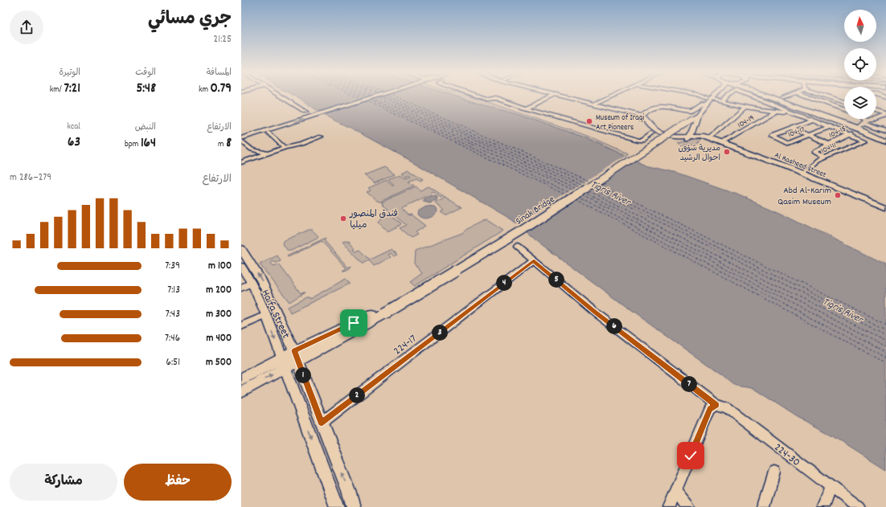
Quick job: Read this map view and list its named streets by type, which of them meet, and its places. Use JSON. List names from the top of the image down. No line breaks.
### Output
{"streets":{"main road":["Al Rasheed Street","Sinak Bridge","Haifa Street"],"street":["104-19","104-17","104-15","104-11","224-17","224-30"]},"crossings":[["104-19","Al Rasheed Street"],["104-15","104-11"],["104-11","Al Rasheed Street"],["Sinak Bridge","Haifa Street"],["Haifa Street","224-17"],["224-17","224-30"]],"water":["Tigris River"],"places":["Museum of Iraqi Art Pioneers","مديرية شؤون احوال الرشيد","Abd Al-Karim Qasim Museum","فندق المنصور ميليا"],"north":"top","page":{"heading":["جري مسائي","21:25"],"stats":[["المسافة","0.79 km"],["الوقت","5:48"],["الوتيرة","7:21 /km"],["الارتفاع","8 m"],["النبض","164 bpm"],["kcal","63"]],"chart":["الارتفاع","279–286 m"],"list":[{"name":"100 m","note":"7:39"},{"name":"200 m","note":"7:13"},{"name":"300 m","note":"7:43"},{"name":"400 m","note":"7:46"},{"name":"500 m","note":"6:51"}],"pins":["5","4","6","3","1","7","2"],"buttons":["حفظ","مشاركة"]}}
